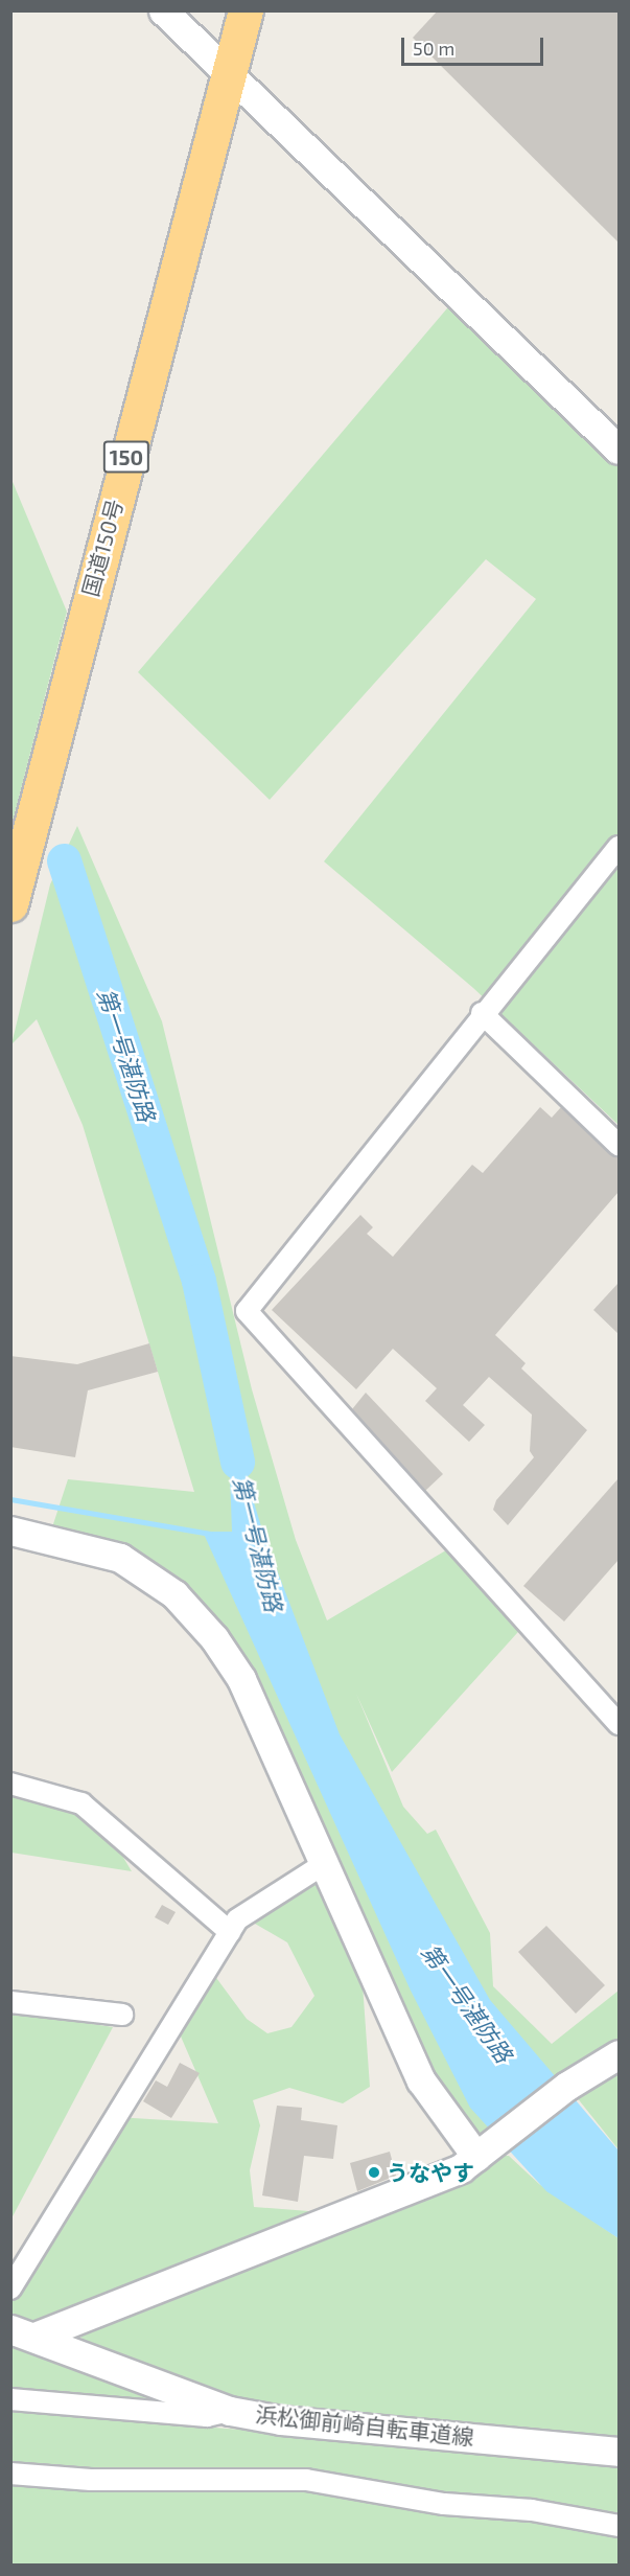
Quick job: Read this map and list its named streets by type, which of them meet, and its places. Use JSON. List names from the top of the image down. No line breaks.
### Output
{"streets":{"highway":["150","国道150号"],"street":["浜松御前崎自転車道線"]},"water":["第一号湛防路"],"places":["うなやす"],"scale_bar":"50 m"}
